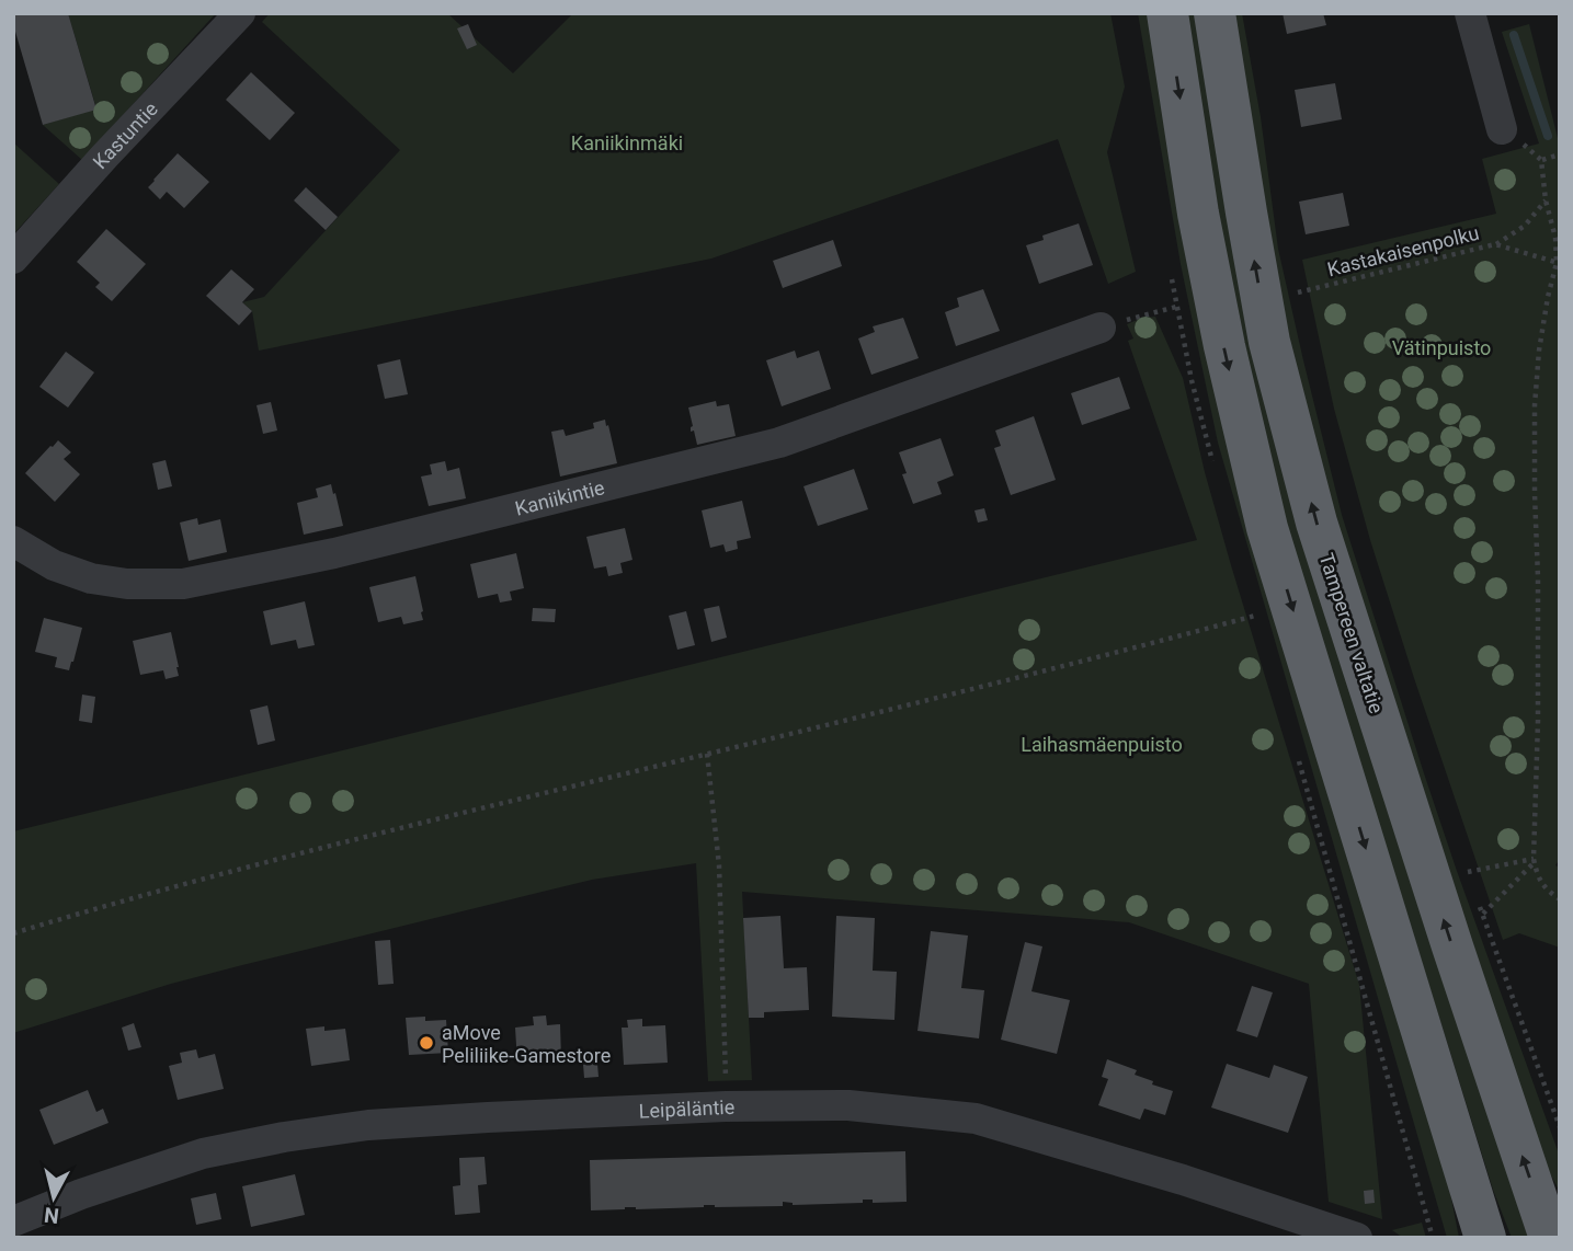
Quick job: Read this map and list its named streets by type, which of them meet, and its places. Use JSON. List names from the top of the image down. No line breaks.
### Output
{"streets":{"highway":["Tampereen valtatie"],"street":["Kastuntie","Kaniikintie","Leipäläntie"],"path":["Kastakaisenpolku"]},"parks":["Kaniikinmäki","Vätinpuisto","Laihasmäenpuisto"],"places":["aMove Peliliike-Gamestore"],"north":"bottom"}
